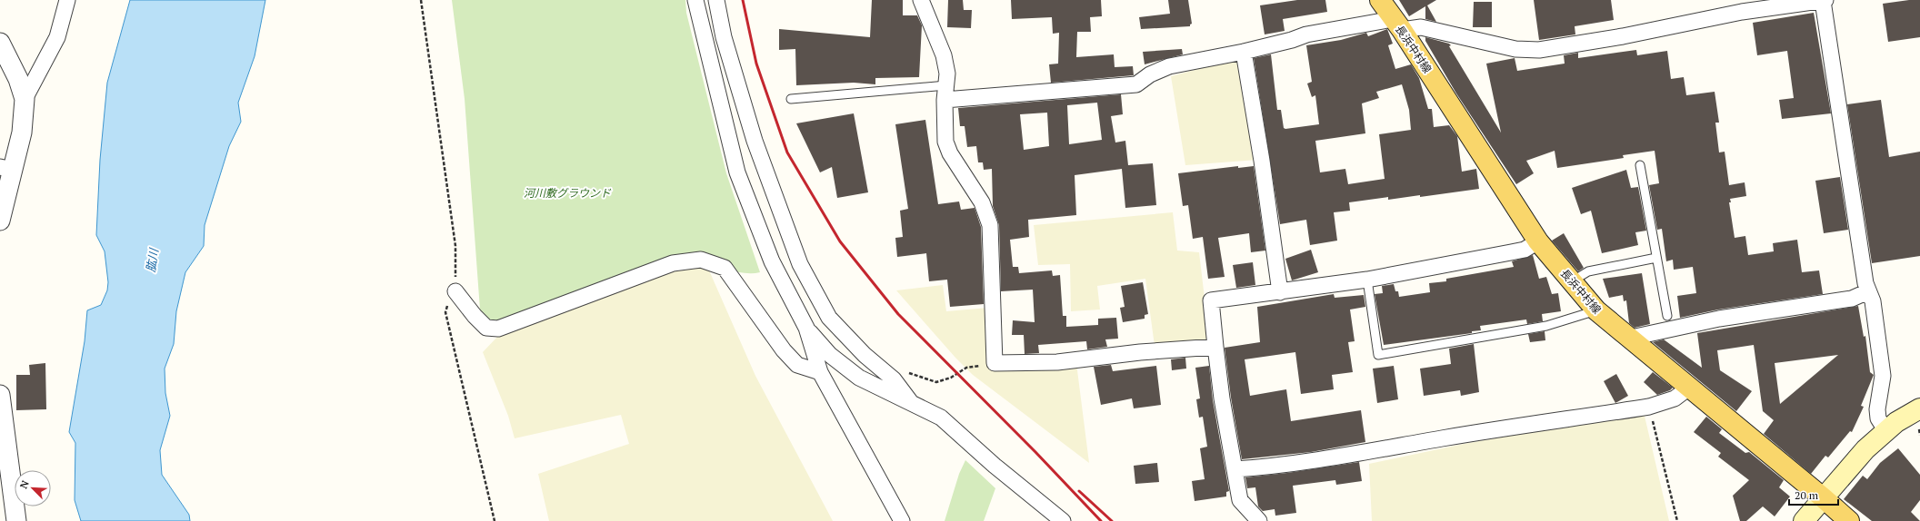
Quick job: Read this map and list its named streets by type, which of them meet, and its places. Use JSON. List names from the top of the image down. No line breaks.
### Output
{"streets":{"main road":["長浜中村線"]},"water":["肱川"],"parks":["河川敷グラウンド"],"scale_bar":"20 m","north":"top left"}
